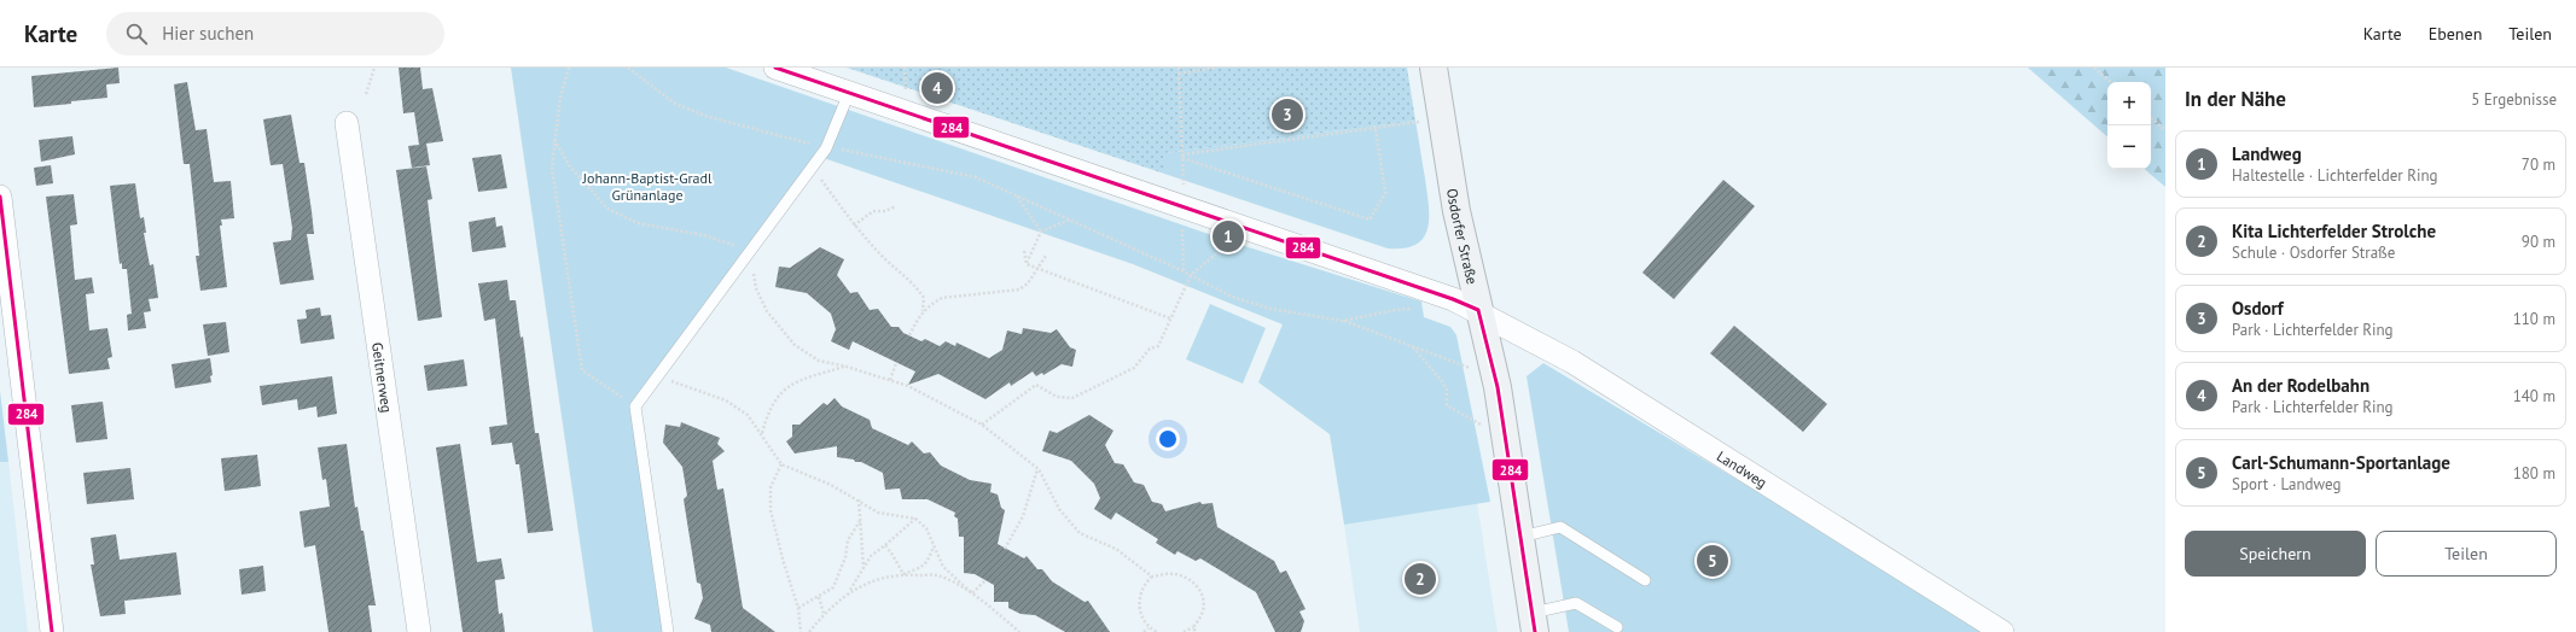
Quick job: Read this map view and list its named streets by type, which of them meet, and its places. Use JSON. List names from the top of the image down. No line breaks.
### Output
{"streets":{"street":["Osdorfer Straße","Geitnerweg","Landweg"]},"crossings":[["Osdorfer Straße","Landweg"]],"parks":["Johann-Baptist-Gradl Grünanlage"],"lines":["transit line 284"],"page":{"header":"Karte","search":"Hier suchen","nav":["Karte","Ebenen","Teilen"],"heading":["In der Nähe","5 Ergebnisse"],"pins":["4","3","1","5","2"],"map_buttons":["+","−"],"list":[{"mark":"1","name":"Landweg","note":"Haltestelle · Lichterfelder Ring","value":"70 m"},{"mark":"2","name":"Kita Lichterfelder Strolche","note":"Schule · Osdorfer Straße","value":"90 m"},{"mark":"3","name":"Osdorf","note":"Park · Lichterfelder Ring","value":"110 m"},{"mark":"4","name":"An der Rodelbahn","note":"Park · Lichterfelder Ring","value":"140 m"},{"mark":"5","name":"Carl-Schumann-Sportanlage","note":"Sport · Landweg","value":"180 m"}],"buttons":["Speichern","Teilen"]}}
